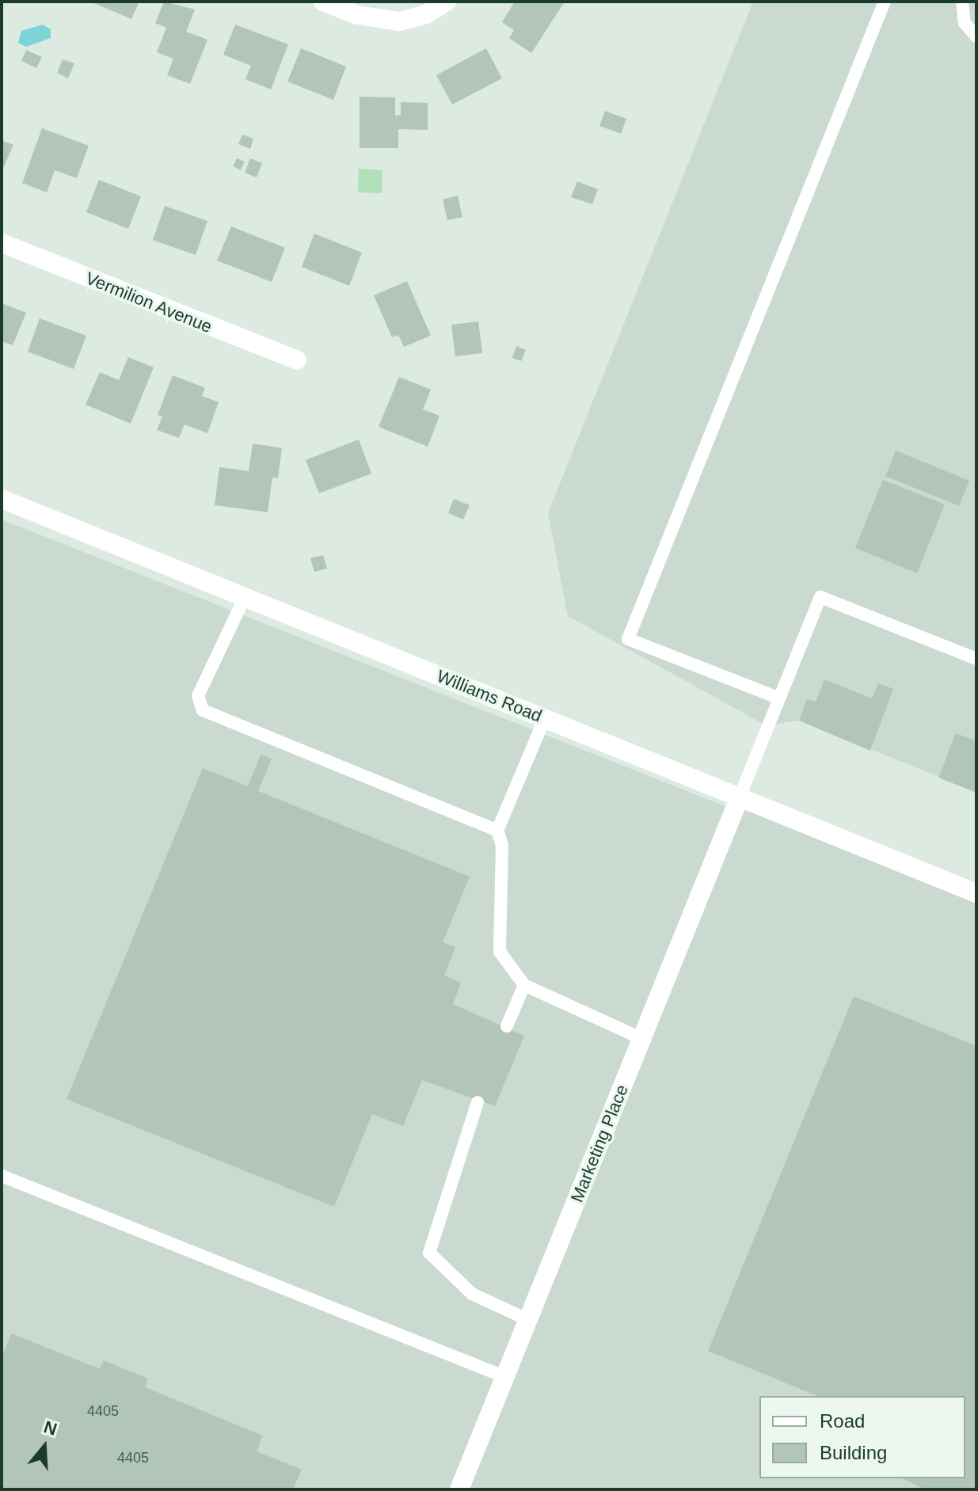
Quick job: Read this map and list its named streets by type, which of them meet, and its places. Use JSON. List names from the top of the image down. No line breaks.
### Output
{"streets":{"street":["Vermilion Avenue","Williams Road","Marketing Place"]},"crossings":[["Williams Road","Marketing Place"]],"house_numbers":["4405","4405"],"legend":["Road","Building"],"north":"top"}
